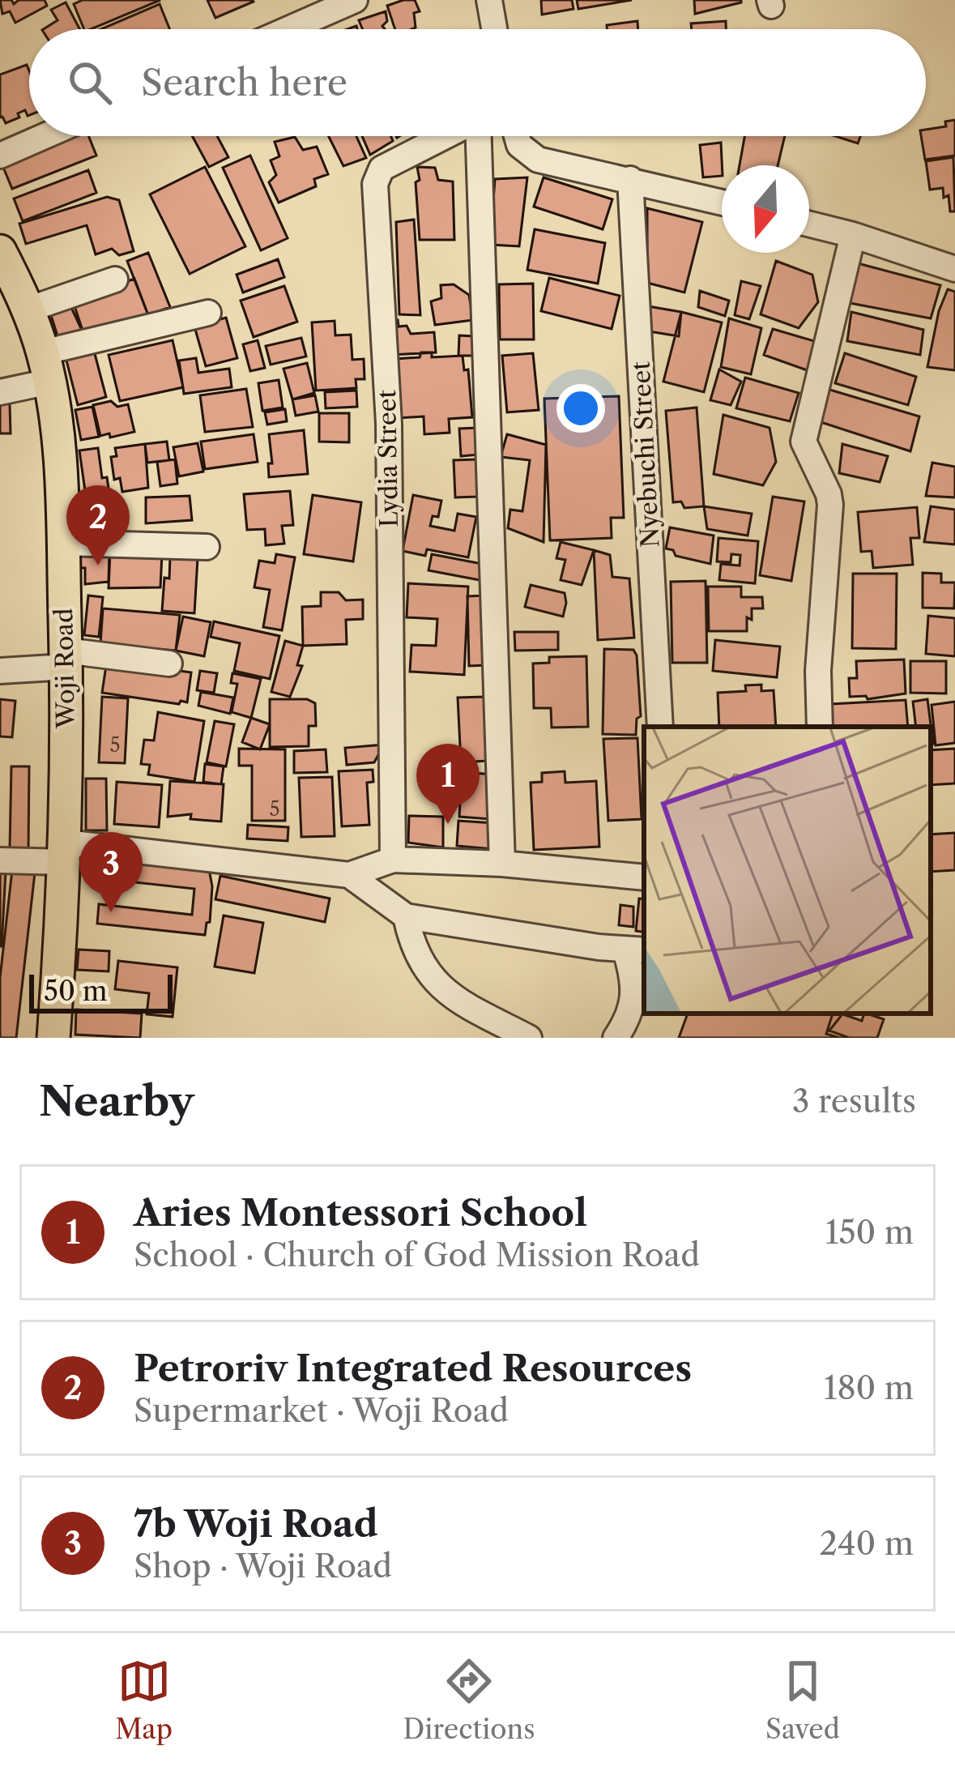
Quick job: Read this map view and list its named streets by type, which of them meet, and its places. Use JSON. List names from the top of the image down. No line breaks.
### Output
{"streets":{"main road":["Woji Road"],"street":["Nyebuchi Street","Lydia Street"]},"house_numbers":["5","5"],"scale_bar":"50 m","north":"bottom","page":{"search":"Search here","pins":["2","1","3"],"scale":"50 m","heading":["Nearby","3 results"],"list":[{"mark":"1","name":"Aries Montessori School","note":"School · Church of God Mission Road","value":"150 m"},{"mark":"2","name":"Petroriv Integrated Resources","note":"Supermarket · Woji Road","value":"180 m"},{"mark":"3","name":"7b Woji Road","note":"Shop · Woji Road","value":"240 m"}],"nav":["Map","Directions","Saved"]}}
